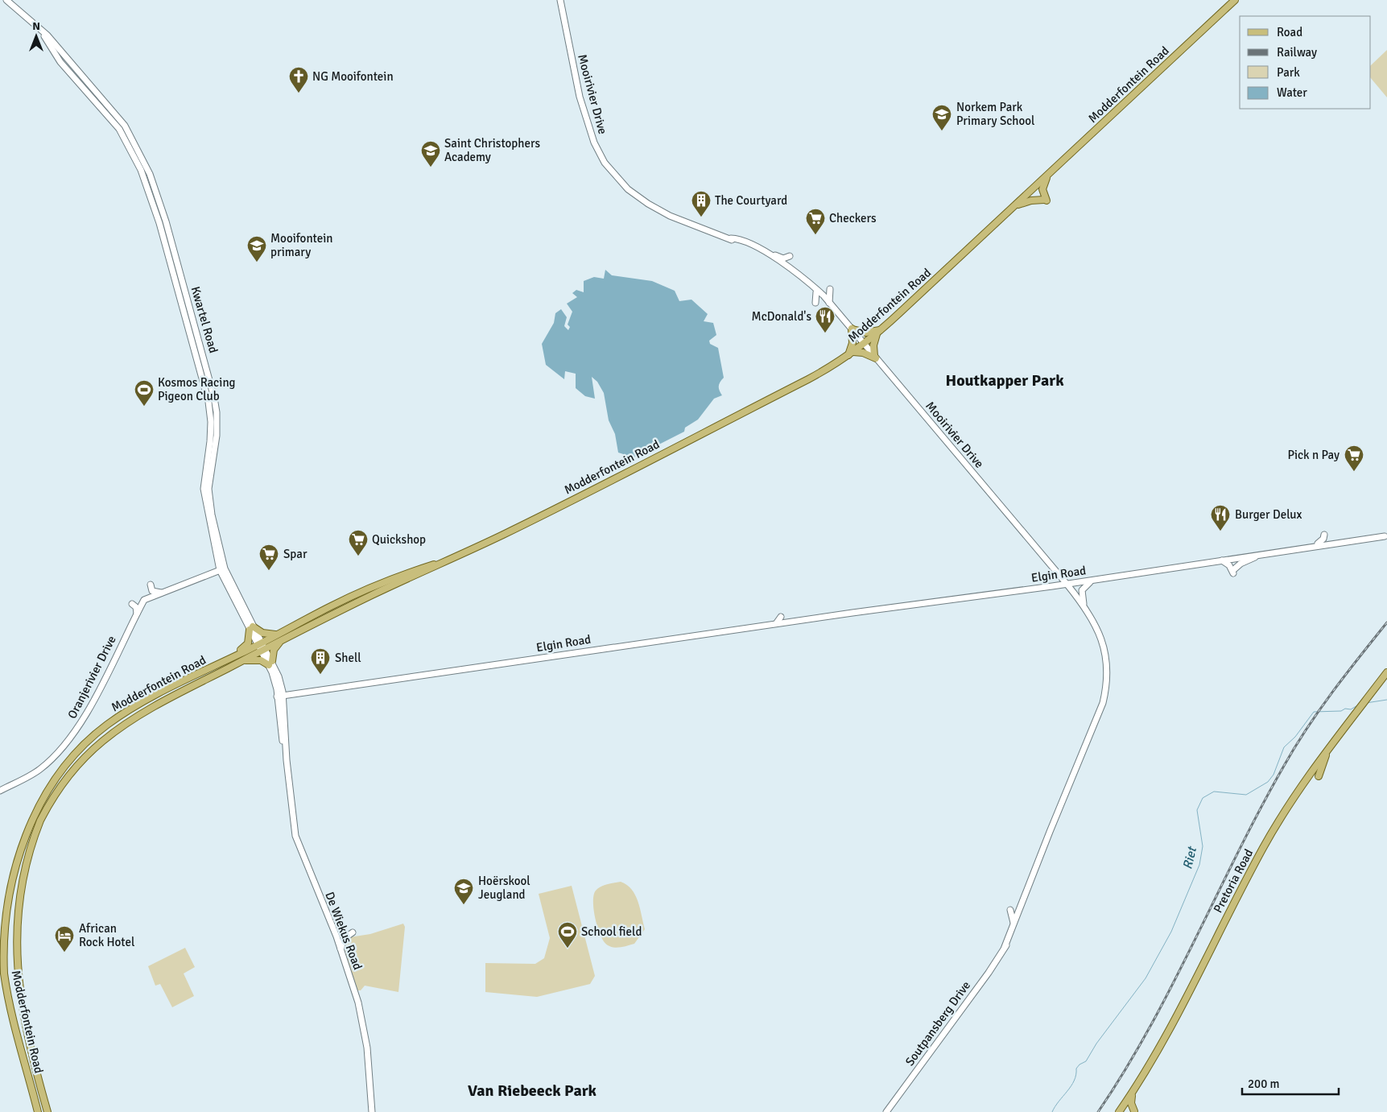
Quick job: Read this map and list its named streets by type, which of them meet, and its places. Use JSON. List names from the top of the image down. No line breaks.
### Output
{"streets":{"main road":["Modderfontein Road","Pretoria Road"],"street":["Mooirivier Drive","Kwartel Road","Elgin Road","Oranjerivier Drive","De Wiekus Road","Soutpansberg Drive"]},"crossings":[["Modderfontein Road","Mooirivier Drive"],["Modderfontein Road","Kwartel Road"],["Modderfontein Road","De Wiekus Road"],["Mooirivier Drive","Elgin Road"],["Mooirivier Drive","Soutpansberg Drive"],["Kwartel Road","De Wiekus Road"],["Elgin Road","De Wiekus Road"],["Elgin Road","Soutpansberg Drive"]],"districts":["Houtkapper Park","Van Riebeeck Park"],"water":["Riet"],"places":{"church":["NG Mooifontein"],"school or university":["Norkem Park Primary School","Saint Christophers Academy","Mooifontein primary","Hoërskool Jeugland"],"building":["The Courtyard","Shell"],"supermarket":["Checkers","Pick n Pay","Quickshop","Spar"],"restaurant":["McDonald's","Burger Delux"],"sports":["Kosmos Racing Pigeon Club","School field"],"hotel":["African Rock Hotel"]},"legend":["Road","Railway","Park","Water"],"scale_bar":"200 m","north":"top"}
